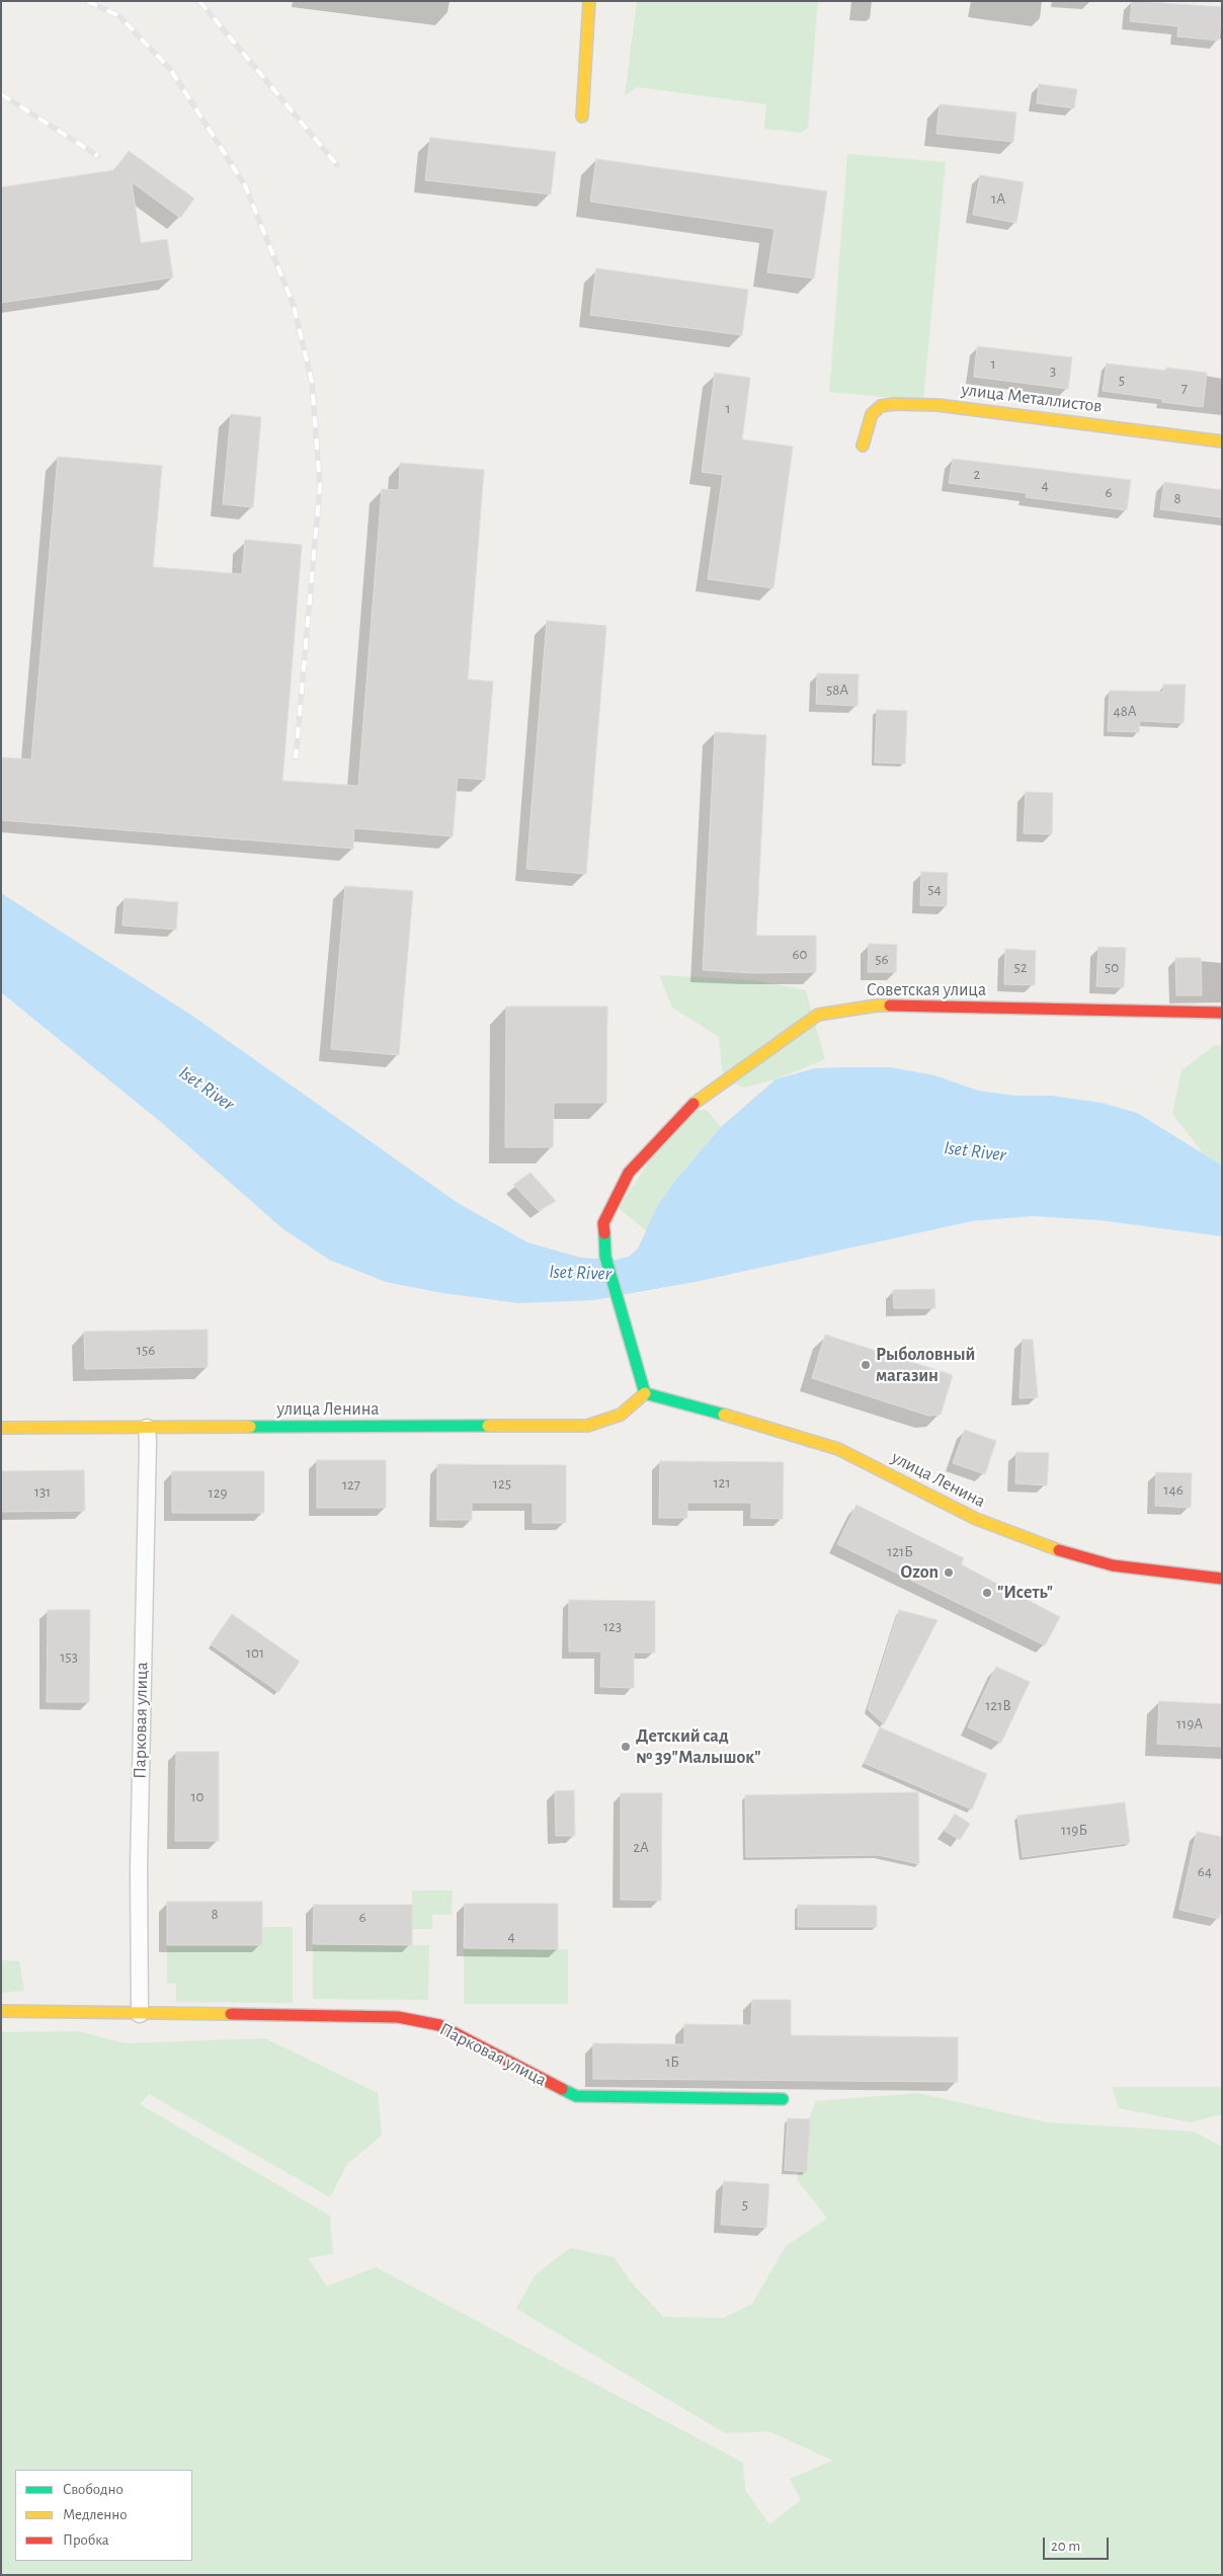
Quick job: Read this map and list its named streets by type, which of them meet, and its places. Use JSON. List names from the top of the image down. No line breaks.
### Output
{"streets":{"street":["улица Металлистов","Советская улица","улица Ленина","Парковая улица"]},"crossings":[["Советская улица","улица Ленина"],["улица Ленина","Парковая улица"]],"water":["Iset River"],"places":["Рыболовный магазин","Ozon","\"Исеть\"","Детский сад № 39\"Малышок\""],"house_numbers":["1А","1","3","5","7","1","2","4","6","8","58А","48А","54","60","56","52","50","156","121","125","127","146","131","129","121Б","123","101","153","121В","119А","10","119Б","2А","64","8","6","4","1Б","5"],"legend":["Свободно","Медленно","Пробка"],"scale_bar":"20 m"}
